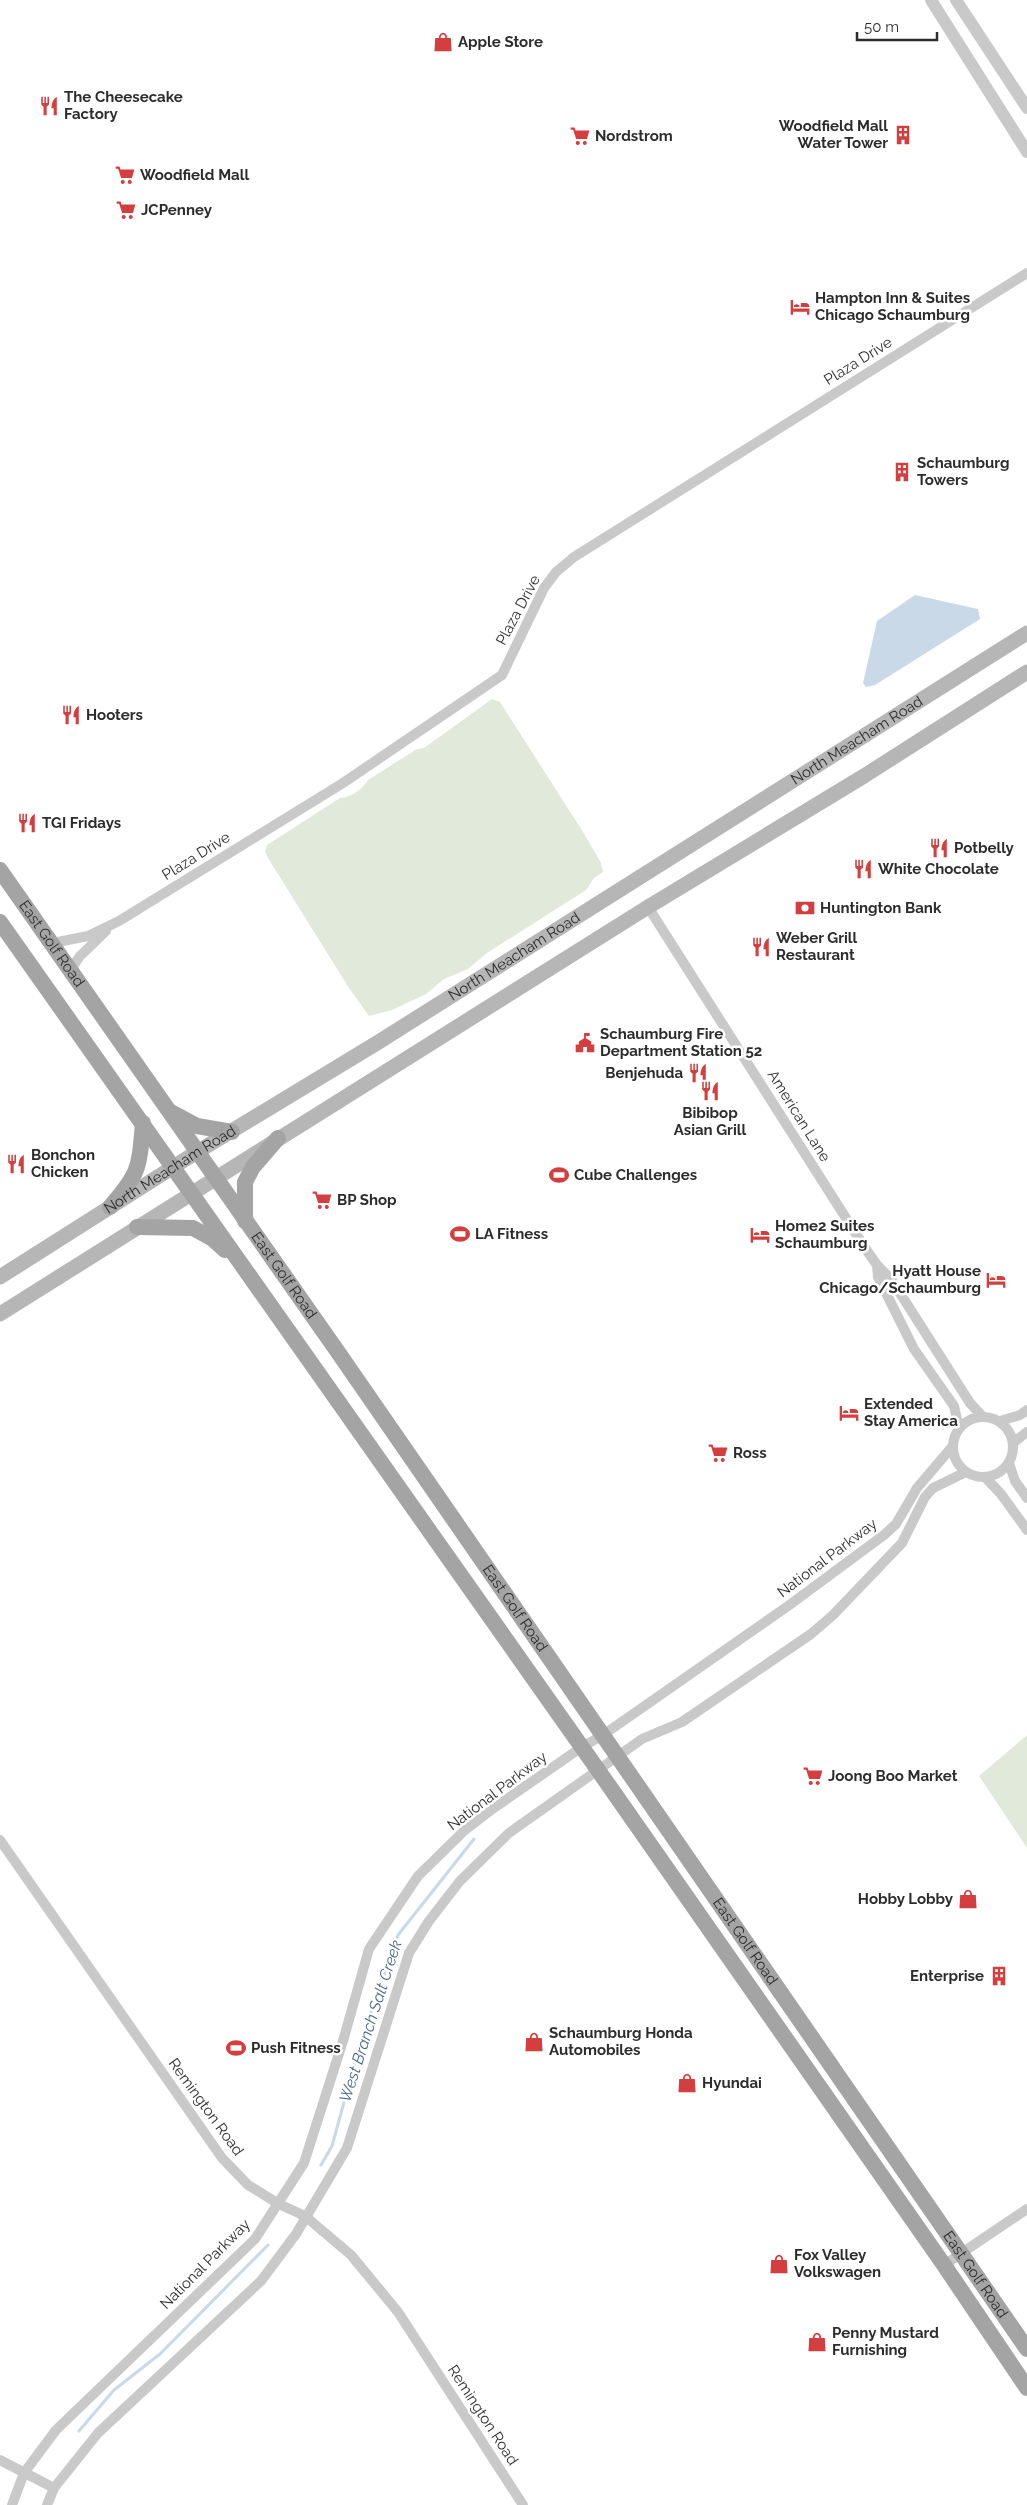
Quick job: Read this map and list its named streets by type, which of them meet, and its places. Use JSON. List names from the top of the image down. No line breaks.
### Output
{"streets":{"main road":["North Meacham Road","East Golf Road"],"street":["Plaza Drive","American Lane","National Parkway","Remington Road"]},"crossings":[["Plaza Drive","East Golf Road"],["North Meacham Road","East Golf Road"],["North Meacham Road","American Lane"],["East Golf Road","National Parkway"],["American Lane","National Parkway"],["National Parkway","Remington Road"]],"water":["West Branch Salt Creek"],"places":{"shop":["Apple Store","Hobby Lobby","Schaumburg Honda Automobiles","Hyundai","Fox Valley Volkswagen","Penny Mustard Furnishing"],"restaurant":["The Cheesecake Factory","Hooters","TGI Fridays","Potbelly","White Chocolate","Weber Grill Restaurant","Benjehuda","Bibibop Asian Grill","Bonchon Chicken"],"building":["Woodfield Mall Water Tower","Schaumburg Towers","Enterprise"],"supermarket":["Nordstrom","Woodfield Mall","JCPenney","BP Shop","Ross","Joong Boo Market"],"hotel":["Hampton Inn & Suites Chicago Schaumburg","Home2 Suites Schaumburg","Hyatt House Chicago/Schaumburg","Extended Stay America"],"bank":["Huntington Bank"],"public building":["Schaumburg Fire Department Station 52"],"sports":["Cube Challenges","LA Fitness","Push Fitness"]},"scale_bar":"50 m"}
